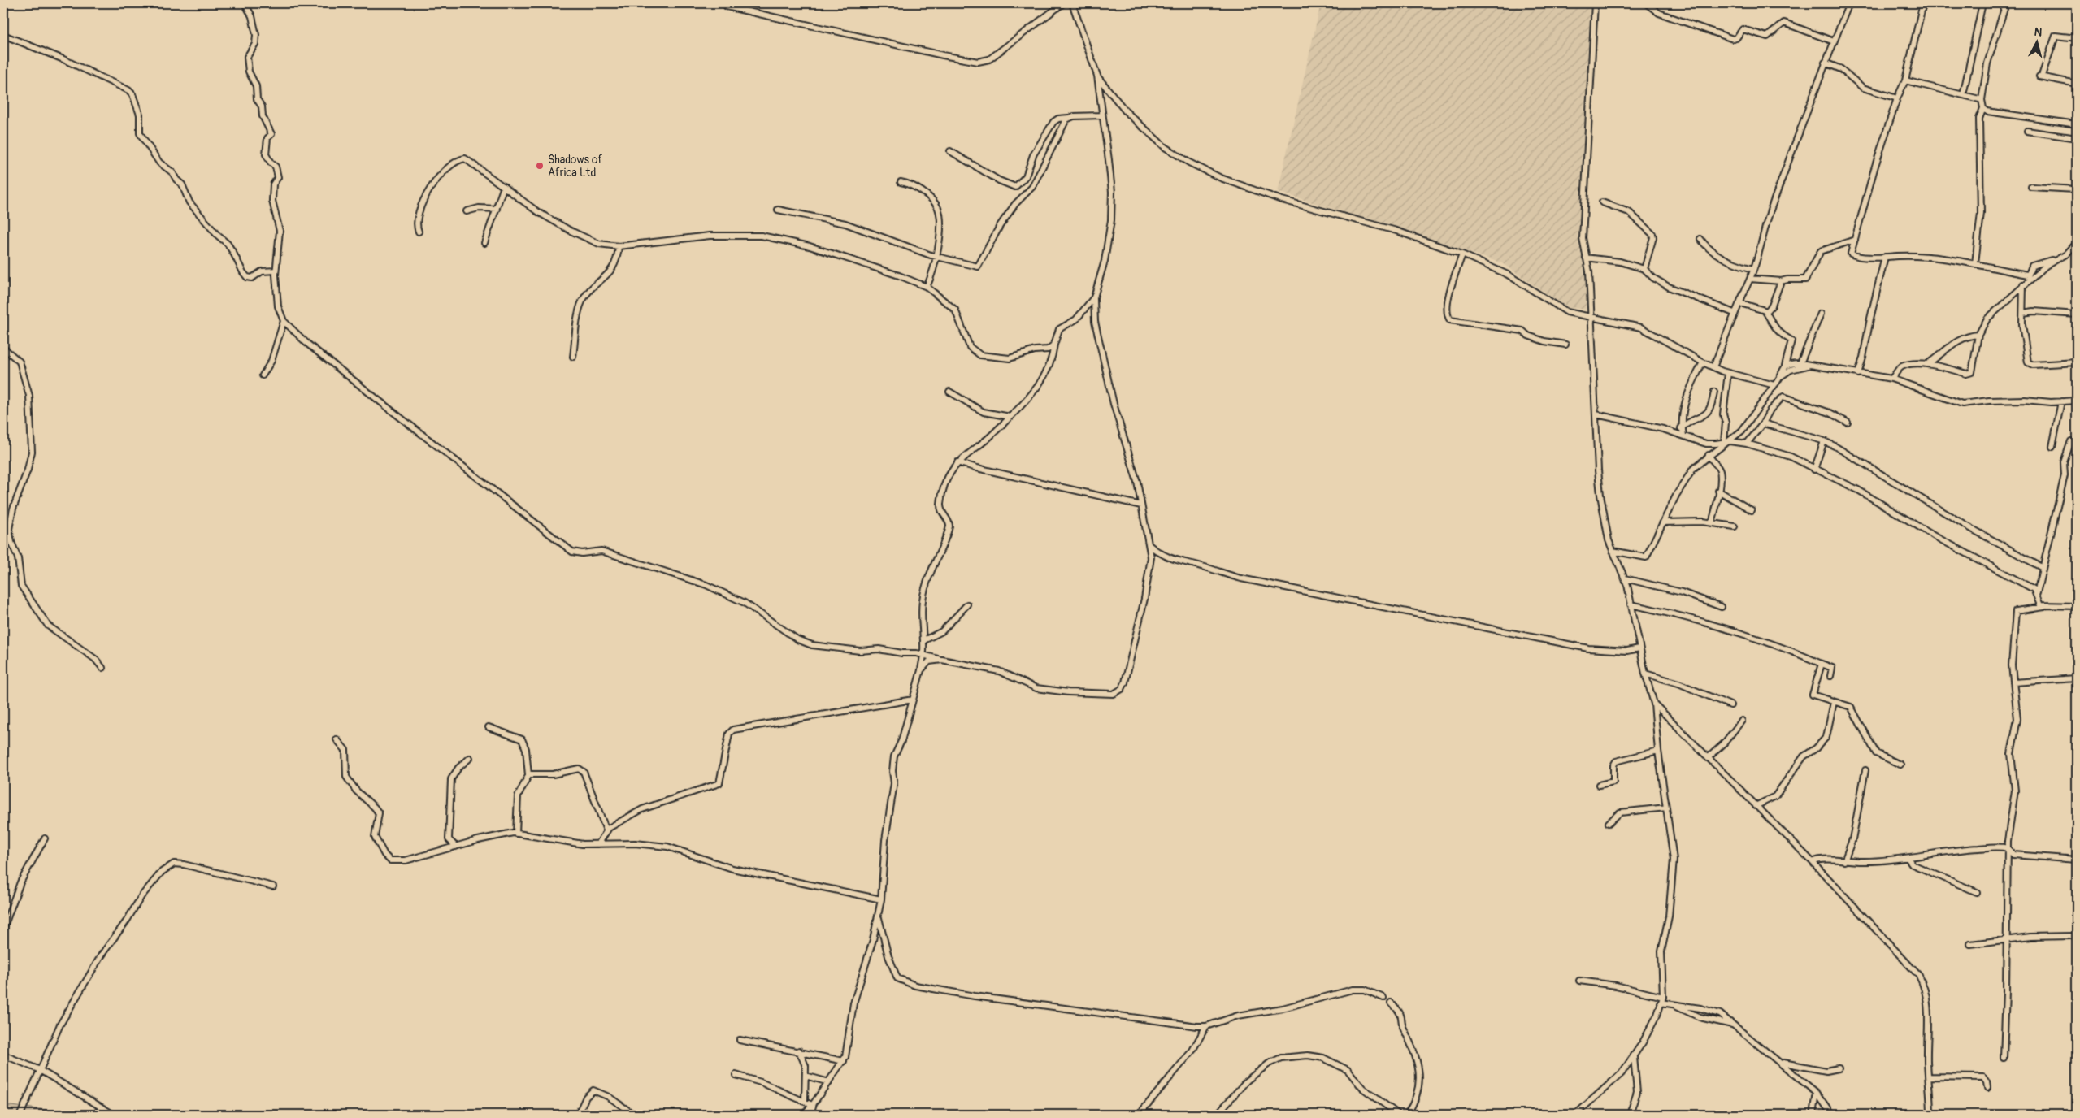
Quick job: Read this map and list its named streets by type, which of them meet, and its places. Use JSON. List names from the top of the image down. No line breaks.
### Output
{"places":["Shadows of Africa Ltd"],"north":"top"}
